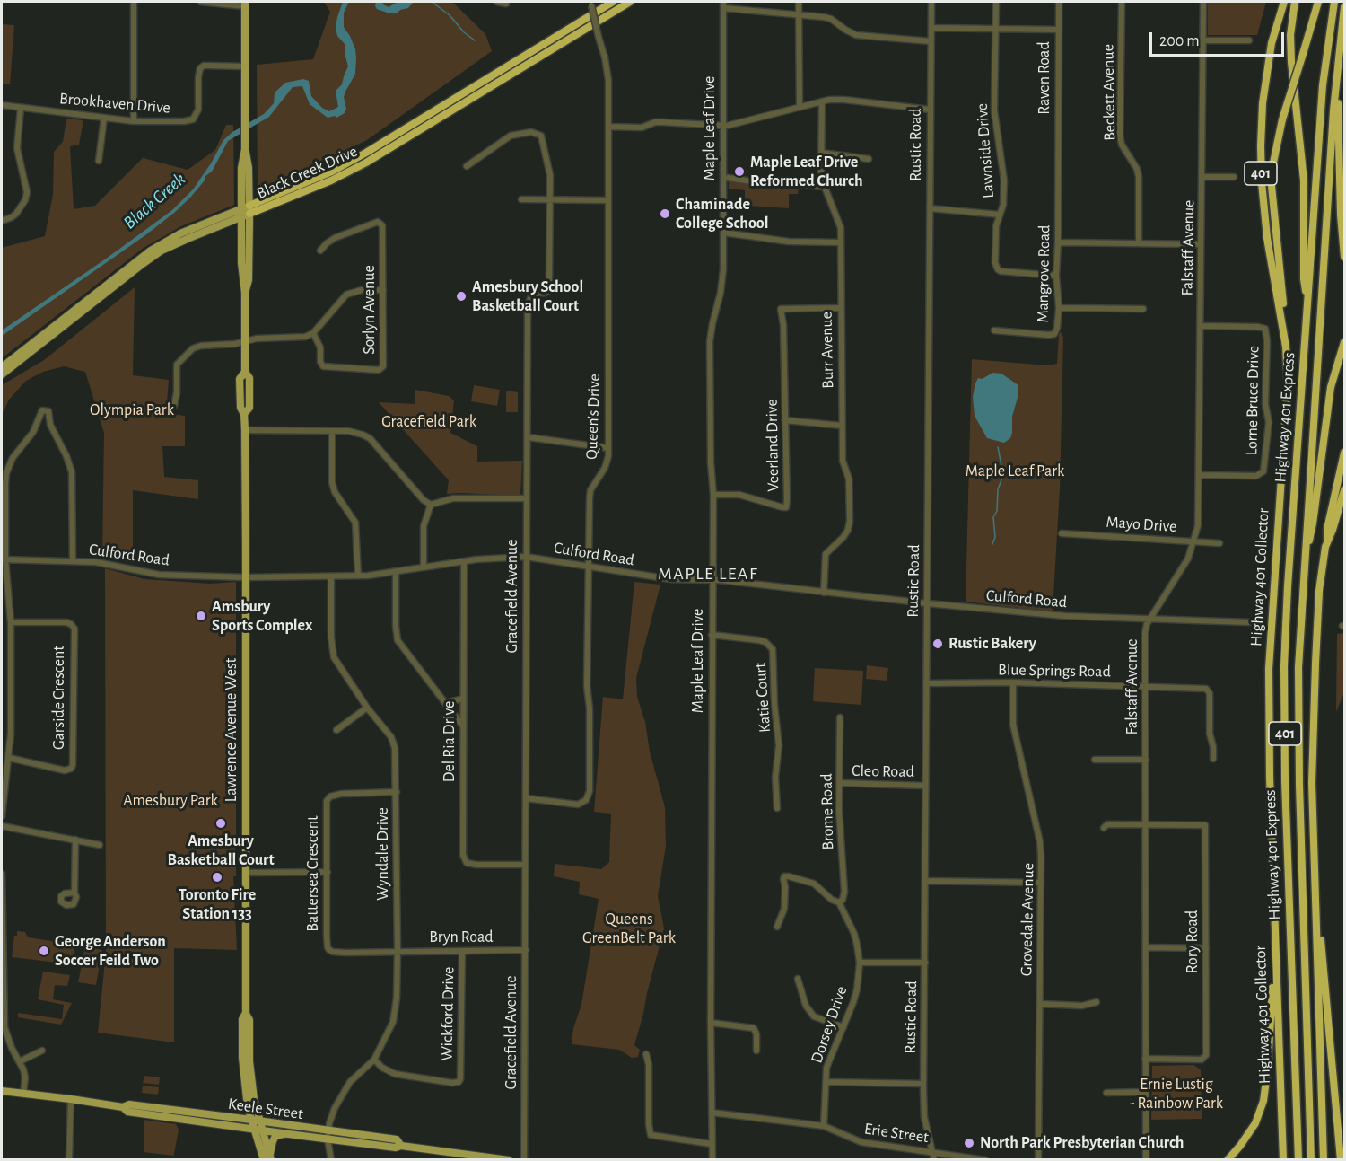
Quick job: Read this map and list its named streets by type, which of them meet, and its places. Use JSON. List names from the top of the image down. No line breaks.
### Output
{"streets":{"highway":["Black Creek Drive","401","Highway 401 Express","Highway 401 Collector"],"main road":["Lawrence Avenue West","Keele Street"],"street":["Raven Road","Beckett Avenue","Brookhaven Drive","Maple Leaf Drive","Rustic Road","Lawnside Drive","Falstaff Avenue","Mangrove Road","Sorlyn Avenue","Burr Avenue","Lorne Bruce Drive","Queen's Drive","Veerland Drive","Mayo Drive","Culford Road","Gracefield Avenue","Blue Springs Road","Garside Crescent","Katie Court","Del Ria Drive","Cleo Road","Brome Road","Wyndale Drive","Battersea Crescent","Grovedale Avenue","Bryn Road","Rory Road","Wickford Drive","Dorsey Drive","Erie Street"]},"crossings":[["Raven Road","Mangrove Road"],["Brookhaven Drive","Lawrence Avenue West"],["Maple Leaf Drive","Veerland Drive"],["Maple Leaf Drive","Culford Road"],["Maple Leaf Drive","Katie Court"],["Maple Leaf Drive","Erie Street"],["Rustic Road","Culford Road"],["Rustic Road","Blue Springs Road"],["Rustic Road","Cleo Road"],["Rustic Road","Erie Street"],["Lawnside Drive","Mangrove Road"],["Black Creek Drive","Lawrence Avenue West"],["Falstaff Avenue","Lorne Bruce Drive"],["Falstaff Avenue","Mayo Drive"],["Falstaff Avenue","Culford Road"],["Falstaff Avenue","Blue Springs Road"],["Falstaff Avenue","Rory Road"],["Burr Avenue","Veerland Drive"],["Burr Avenue","Culford Road"],["Queen's Drive","Culford Road"],["Queen's Drive","Gracefield Avenue"],["Culford Road","Gracefield Avenue"],["Culford Road","Lawrence Avenue West"],["Culford Road","Del Ria Drive"],["Culford Road","Wyndale Drive"],["Gracefield Avenue","Del Ria Drive"],["Gracefield Avenue","Bryn Road"],["Blue Springs Road","Grovedale Avenue"],["Lawrence Avenue West","Keele Street"],["Cleo Road","Brome Road"],["Brome Road","Dorsey Drive"],["Wyndale Drive","Battersea Crescent"],["Wyndale Drive","Bryn Road"],["Wyndale Drive","Wickford Drive"],["Wyndale Drive","Keele Street"],["Battersea Crescent","Bryn Road"],["Bryn Road","Wickford Drive"],["Dorsey Drive","Erie Street"]],"districts":["MAPLE LEAF"],"water":["Black Creek"],"parks":["Olympia Park","Gracefield Park","Maple Leaf Park","Amesbury Park","Queens GreenBelt Park","Ernie Lustig - Rainbow Park"],"places":["Maple Leaf Drive Reformed Church","Chaminade College School","Amesbury School Basketball Court","Amsbury Sports Complex","Rustic Bakery","Amesbury Basketball Court","Toronto Fire Station 133","George Anderson Soccer Feild Two","North Park Presbyterian Church"],"scale_bar":"200 m"}
